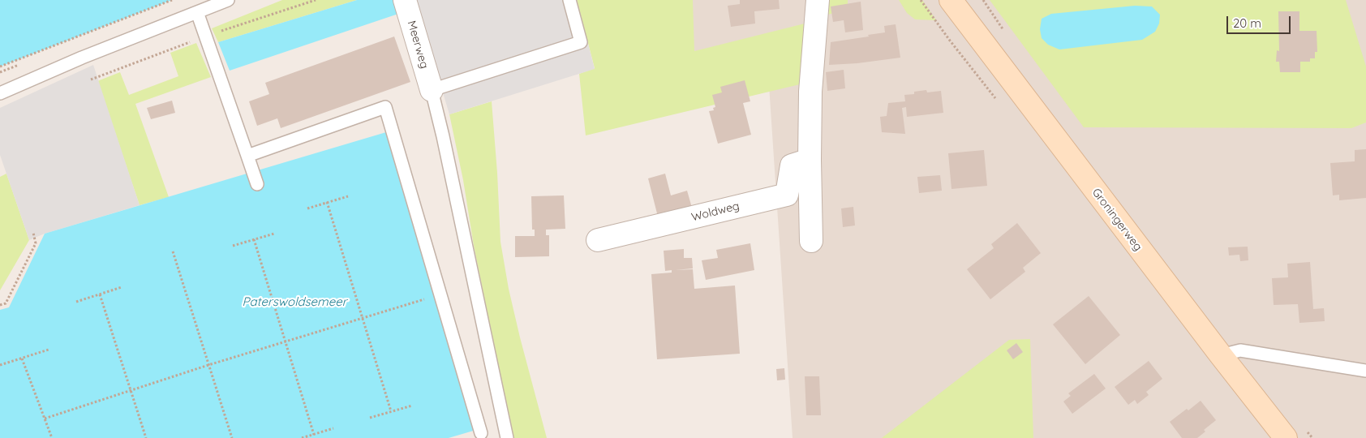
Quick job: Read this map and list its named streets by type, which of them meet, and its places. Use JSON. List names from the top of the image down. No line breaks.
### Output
{"streets":{"main road":["Groningerweg"],"street":["Meerweg","Woldweg"]},"water":["Paterswoldsemeer"],"scale_bar":"20 m"}
